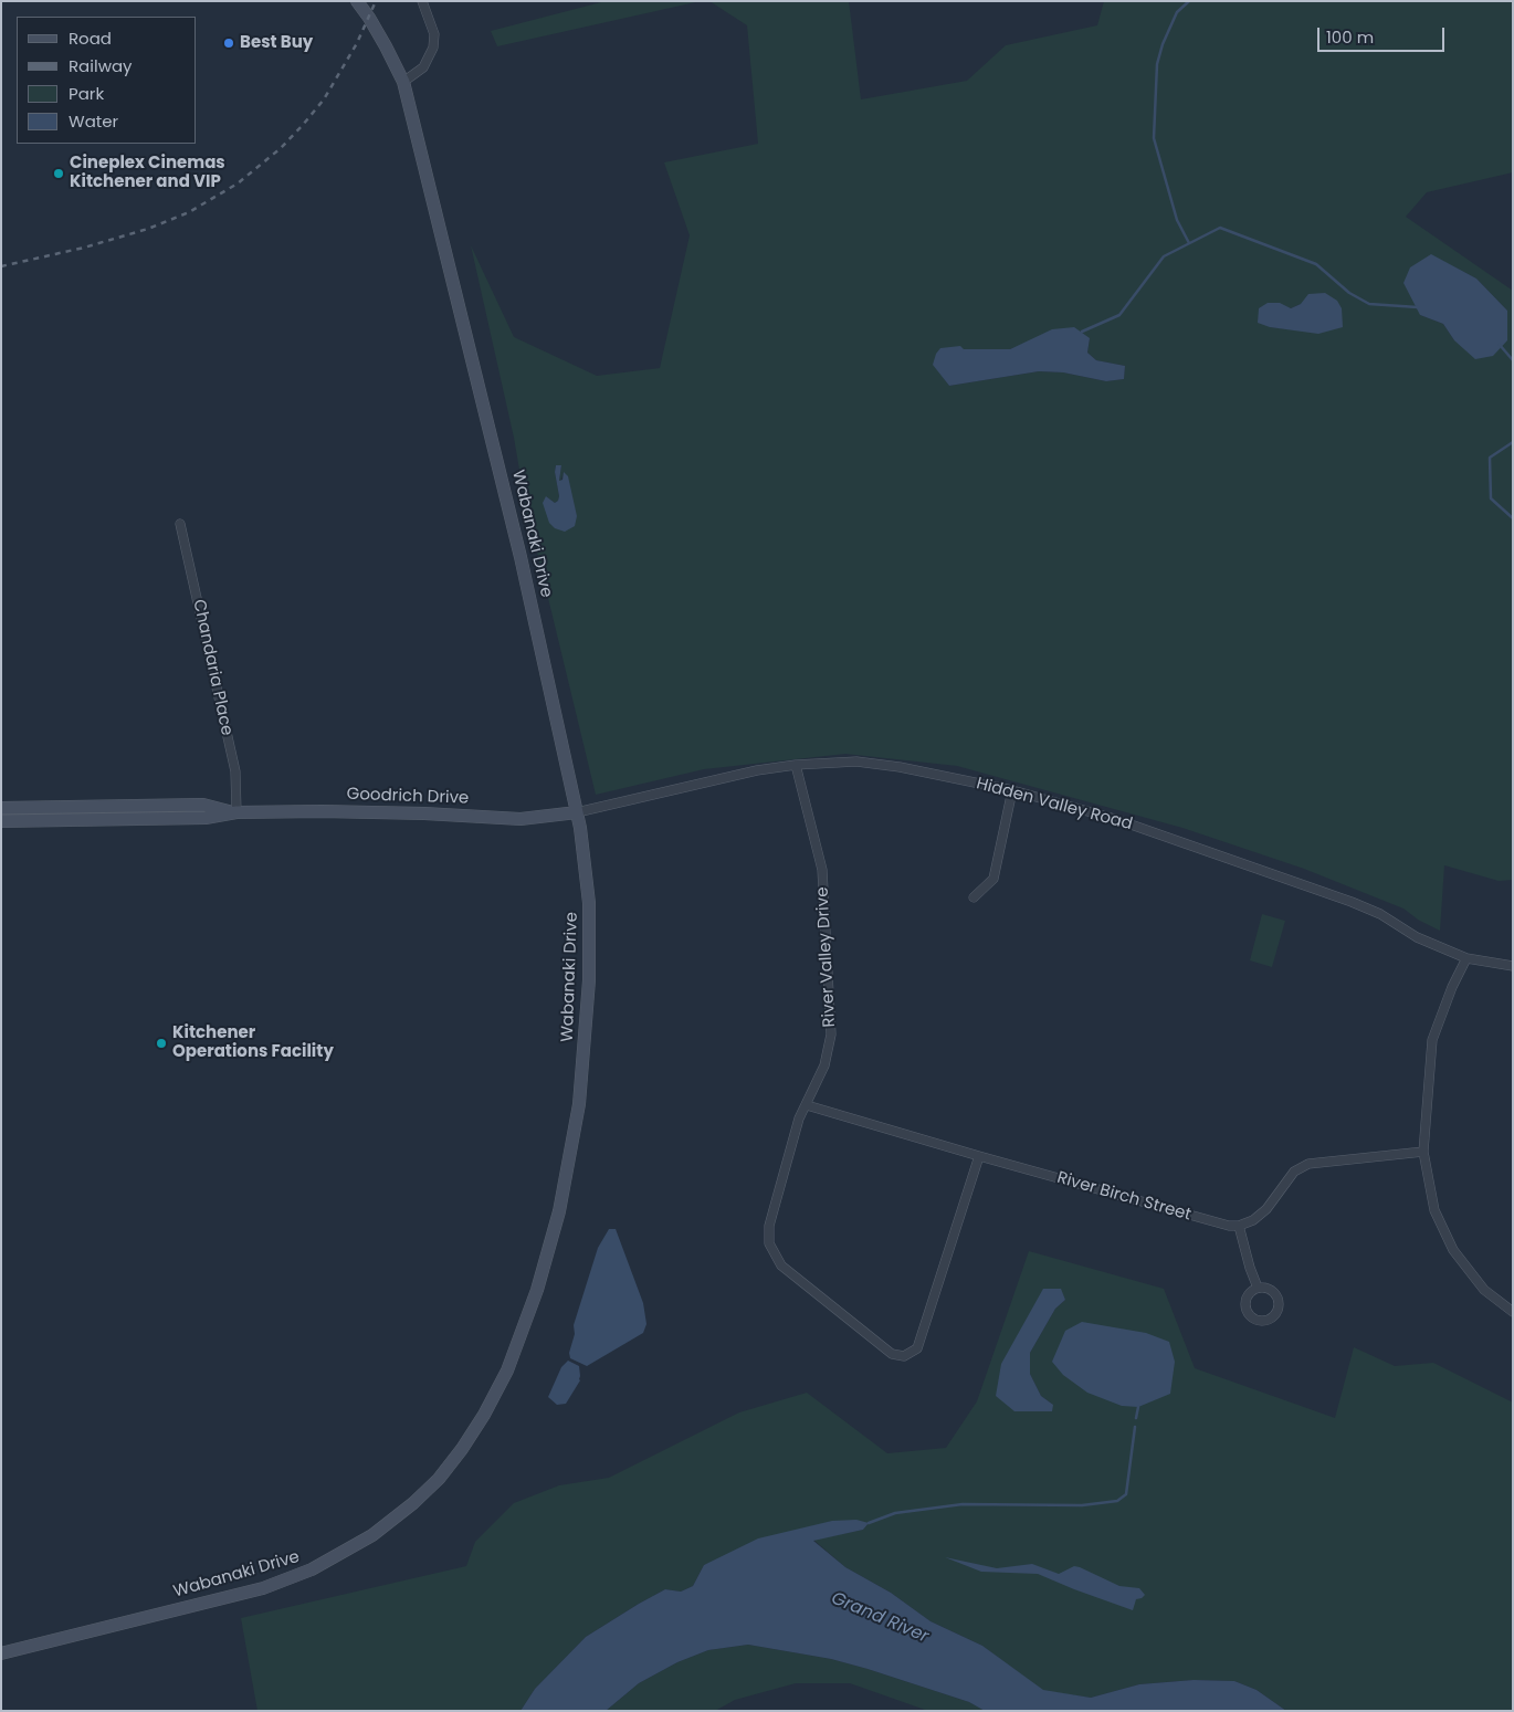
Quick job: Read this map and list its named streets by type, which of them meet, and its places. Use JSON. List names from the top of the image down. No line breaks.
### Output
{"streets":{"street":["Wabanaki Drive","Chandaria Place","Goodrich Drive","Hidden Valley Road","River Valley Drive","River Birch Street"]},"crossings":[["Wabanaki Drive","Goodrich Drive"],["Wabanaki Drive","Hidden Valley Road"],["Chandaria Place","Goodrich Drive"],["Goodrich Drive","Hidden Valley Road"],["Hidden Valley Road","River Valley Drive"],["River Valley Drive","River Birch Street"]],"water":["Grand River"],"places":["Best Buy","Cineplex Cinemas Kitchener and VIP","Kitchener Operations Facility"],"legend":["Road","Railway","Park","Water"],"scale_bar":"100 m"}
